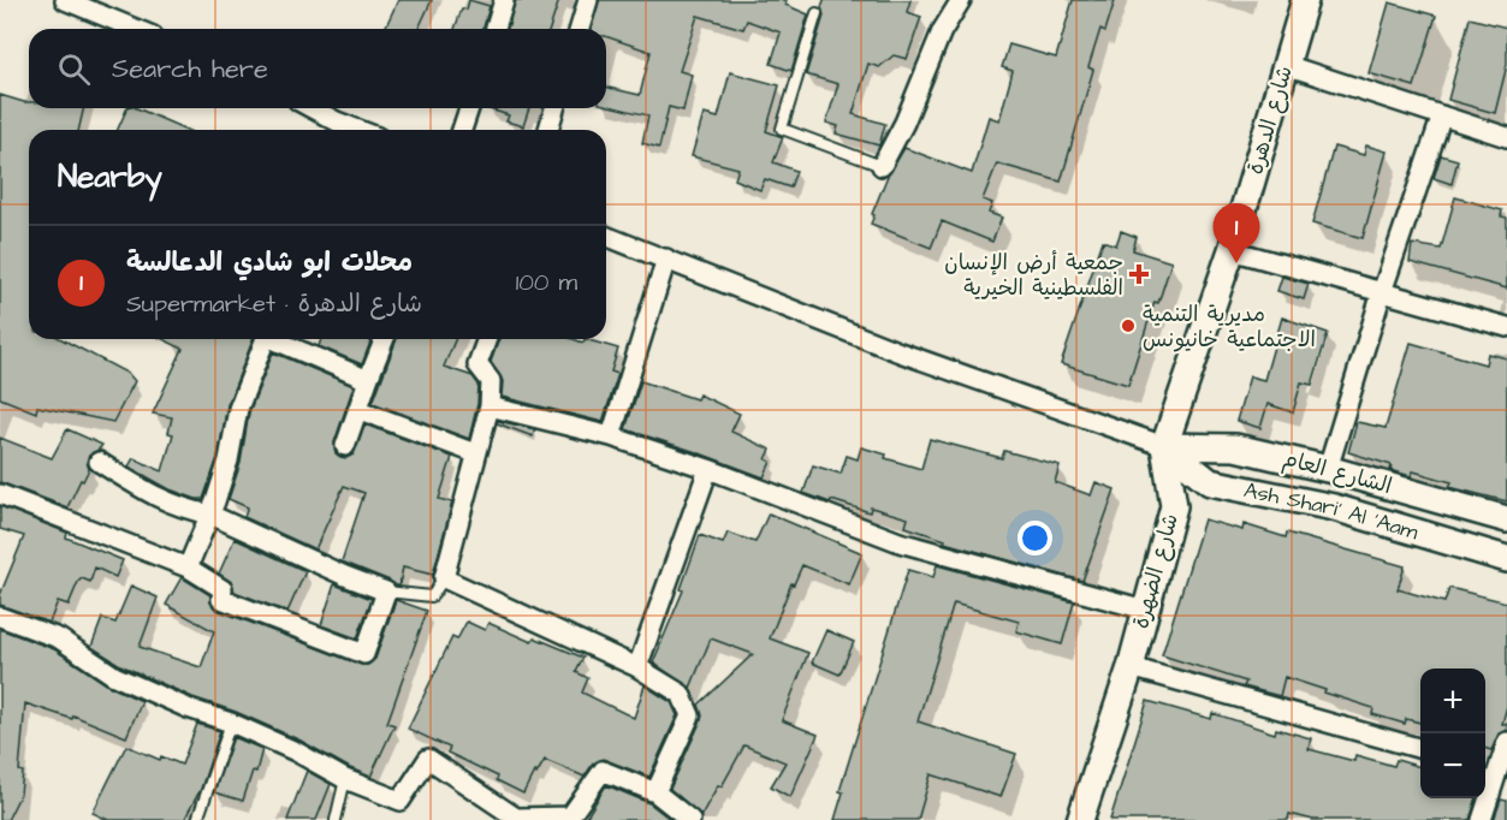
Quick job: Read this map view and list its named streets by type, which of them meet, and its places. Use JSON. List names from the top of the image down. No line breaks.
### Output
{"streets":{"street":["شارع الدهرة","الشارع العام","Ash Shari' Al 'Aam","شارع الضهرة"]},"crossings":[["شارع الدهرة","شارع الضهرة"],["الشارع العام","Ash Shari' Al 'Aam"],["الشارع العام","شارع الضهرة"],["Ash Shari' Al 'Aam","شارع الضهرة"]],"places":{"health":["جمعية أرض الإنسان الفلسطينية الخيرية"],"other":["مديرية التنمية الاجتماعية خانيونس"]},"page":{"search":"Search here","heading":"Nearby","pins":"1","list":[{"mark":"1","name":"محلات ابو شادي الدعالسة","note":"Supermarket · شارع الدهرة","value":"100 m"}],"map_buttons":["+","−"]}}
